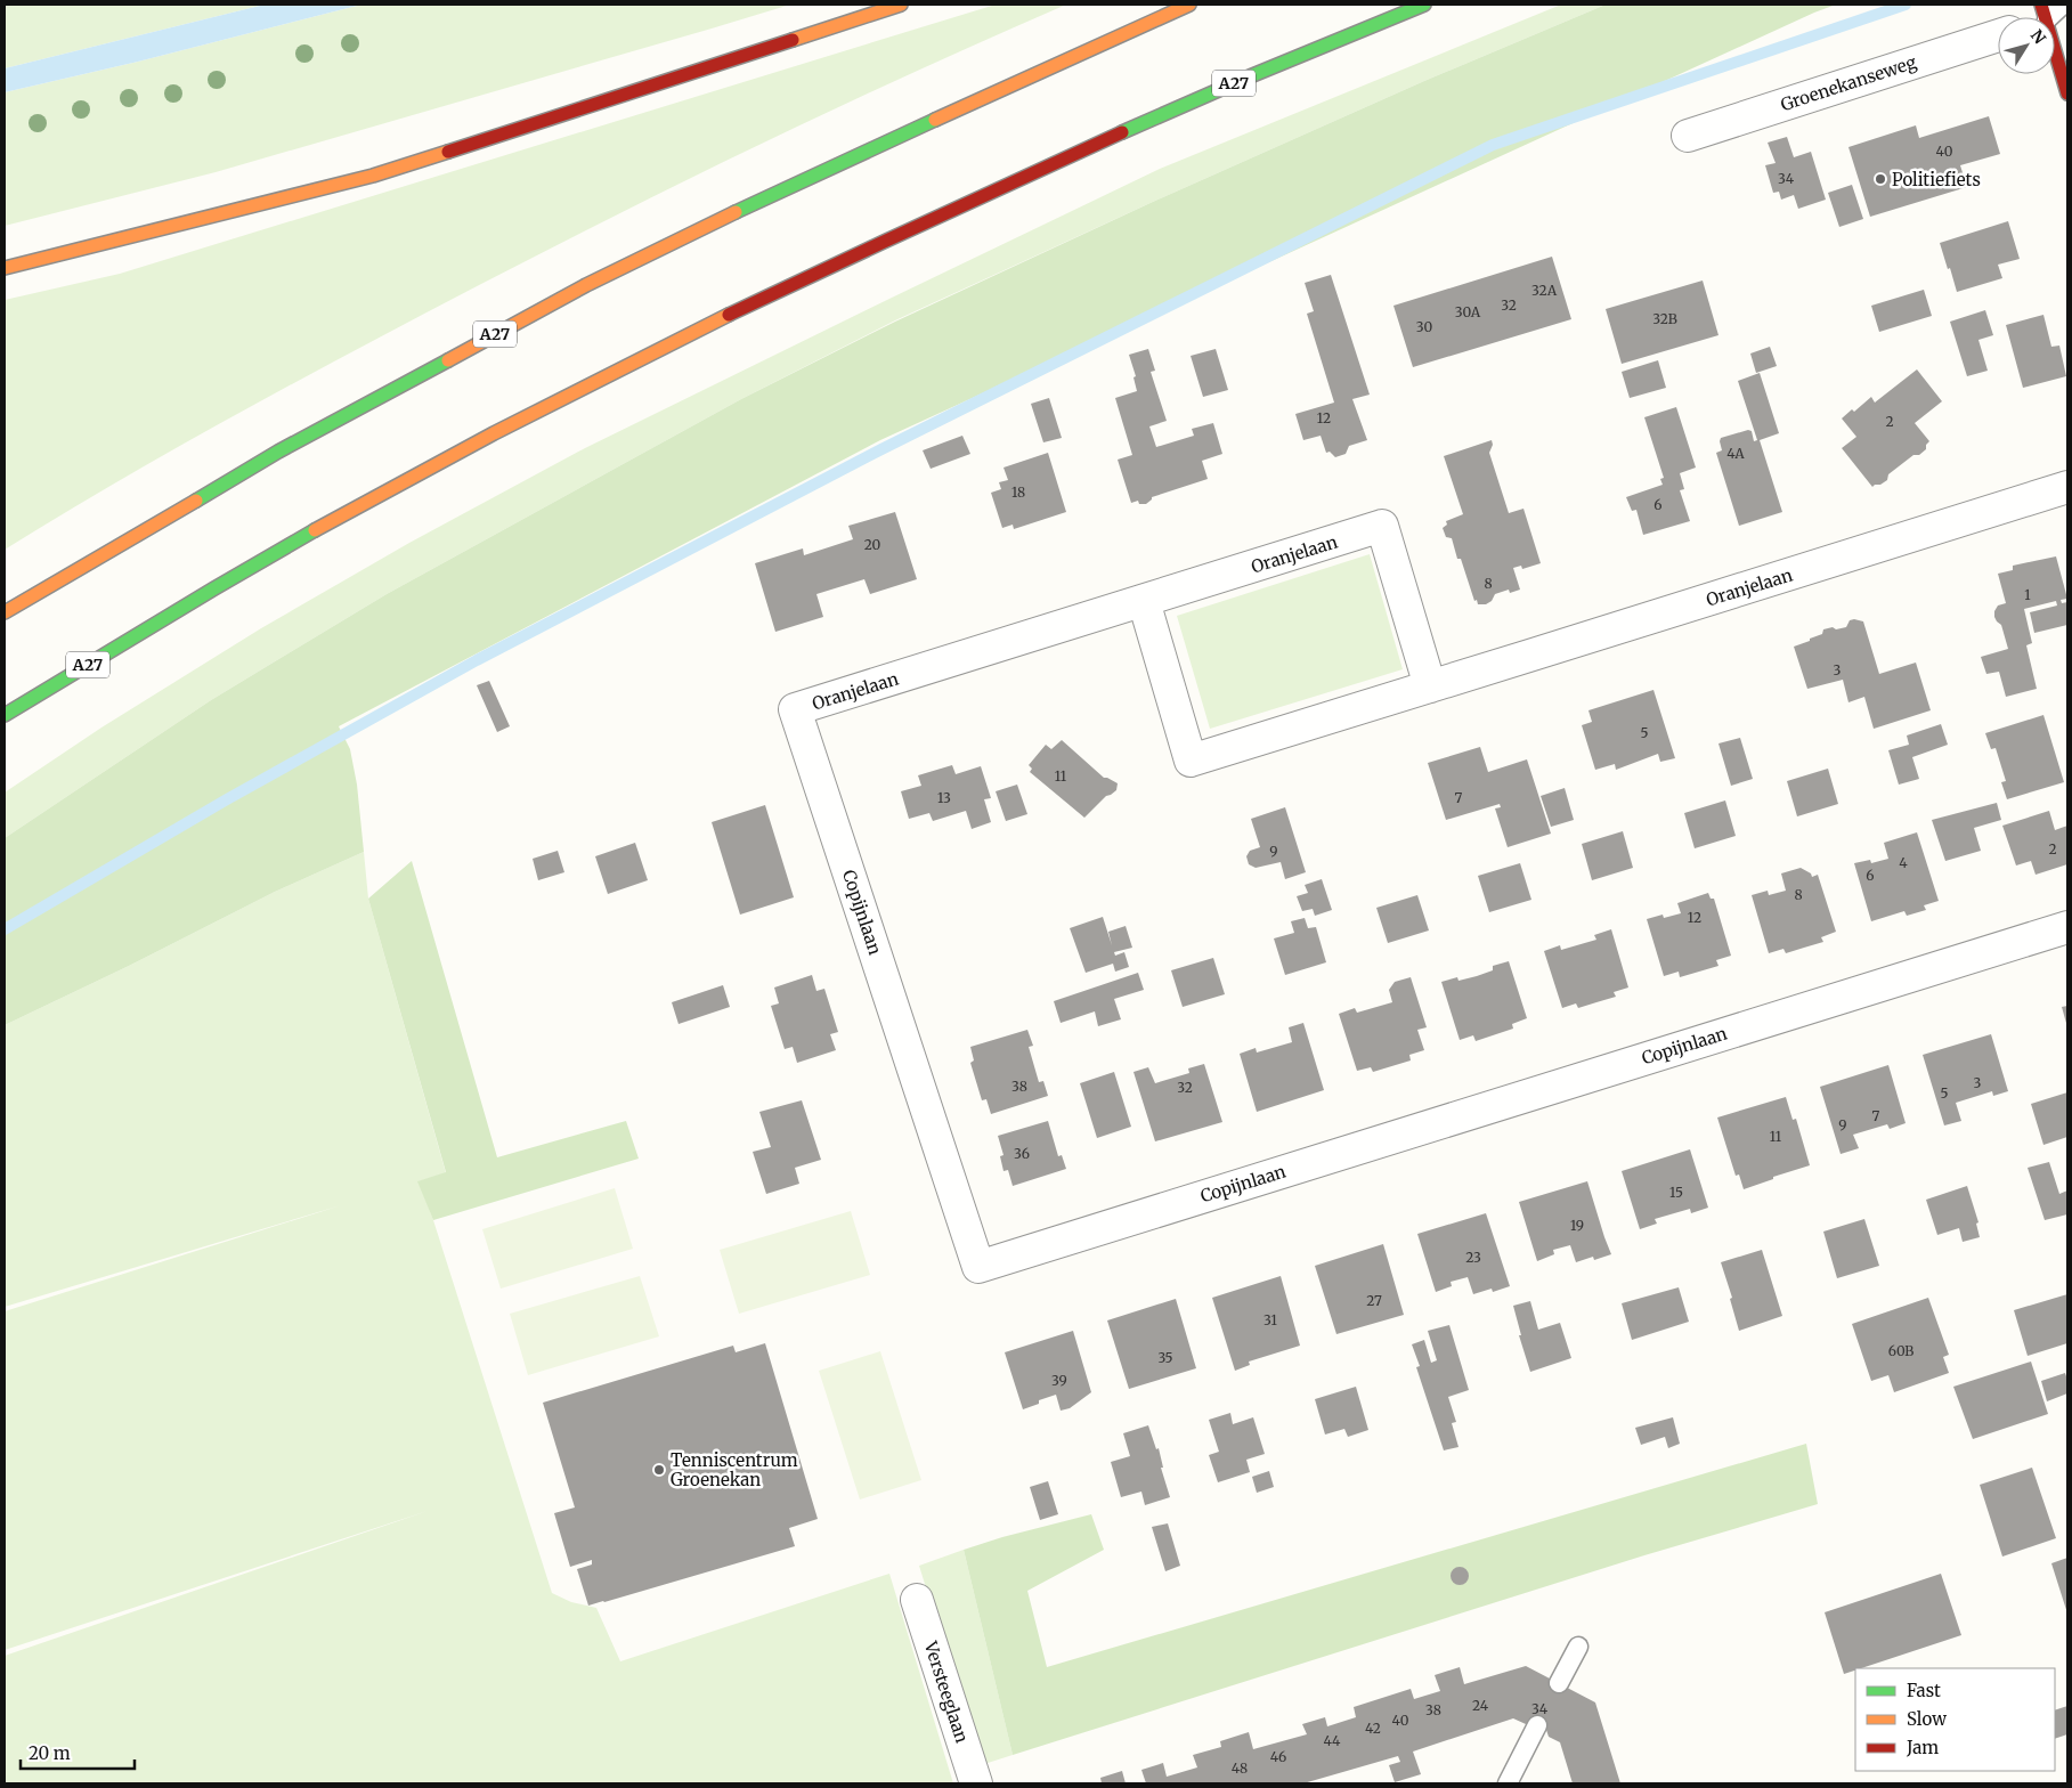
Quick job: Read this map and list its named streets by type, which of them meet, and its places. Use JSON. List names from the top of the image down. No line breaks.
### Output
{"streets":{"main road":["A27"],"street":["Groenekanseweg","Oranjelaan","Copijnlaan","Versteeglaan"]},"crossings":[["Oranjelaan","Copijnlaan"]],"places":["Politiefiets","Tenniscentrum Groenekan"],"house_numbers":["40","34","32A","32","30A","32B","30","12","2","4A","18","6","20","8","1","3","5","11","13","7","2","9","4","6","8","12","3","38","32","5","7","9","11","36","15","19","23","27","31","60B","35","39","24","34","38","40","42","44","46","48"],"legend":["Fast","Slow","Jam"],"scale_bar":"20 m","north":"top right"}
